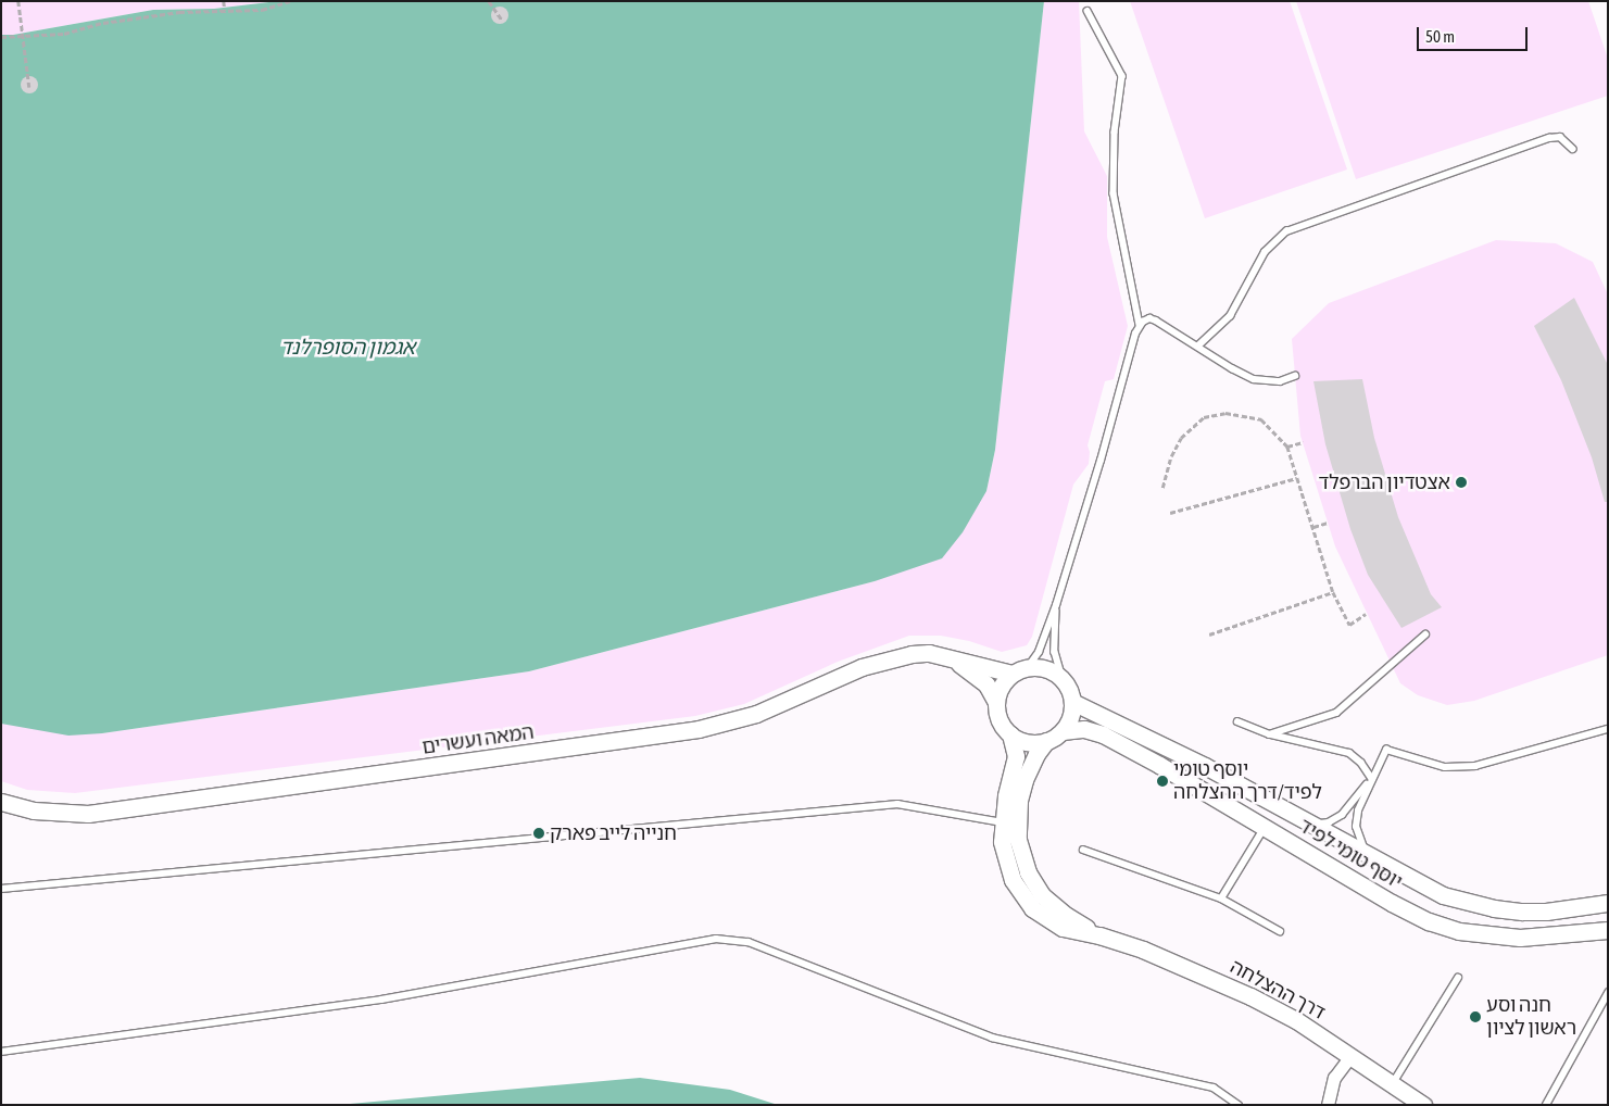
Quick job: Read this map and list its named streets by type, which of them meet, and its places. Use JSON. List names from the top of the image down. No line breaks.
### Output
{"streets":{"street":["המאה ועשרים","יוסף טומי לפיד","דרך ההצלחה"]},"crossings":[["המאה ועשרים","יוסף טומי לפיד"],["המאה ועשרים","דרך ההצלחה"],["יוסף טומי לפיד","דרך ההצלחה"]],"water":["אגמון הסופרלנד"],"places":["אצטדיון הברפלד","יוסף טומי לפיד/דרך ההצלחה","חנייה לייב פארק","חנה וסע ראשון לציון"],"scale_bar":"50 m"}
